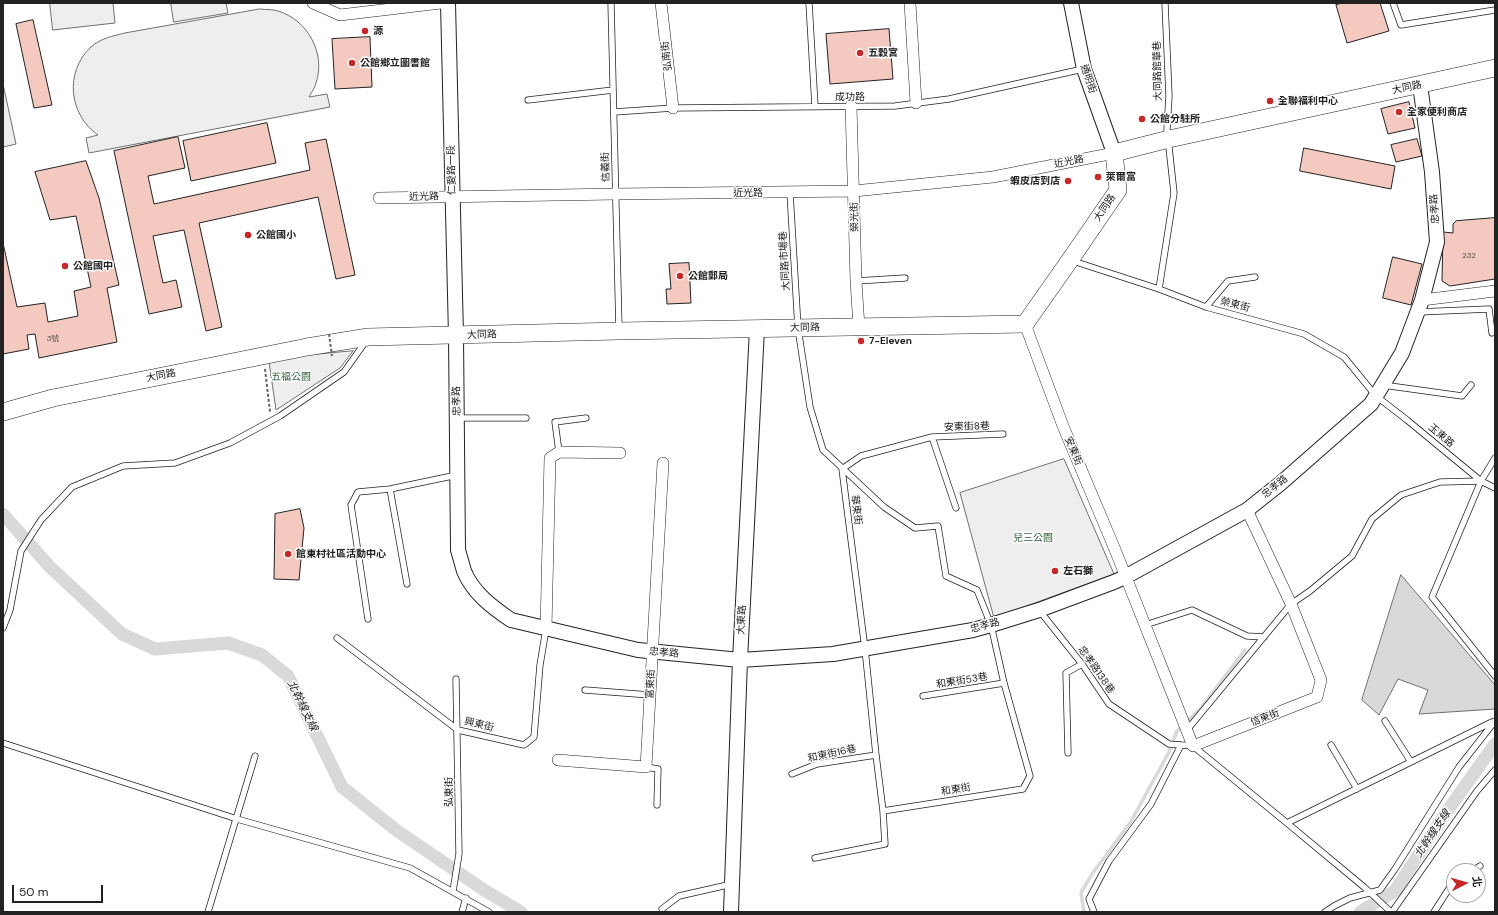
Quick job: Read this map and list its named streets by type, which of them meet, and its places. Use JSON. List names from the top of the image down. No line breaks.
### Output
{"streets":{"main road":["大同路"],"street":["弘南街","通明街","近光路","仁愛路一段","忠孝路","榮光街","安東街","大東路","富東街","信東街"],"lane":["大同路館華巷","成功路","信義街","大同路市場巷","榮東街","安東街8巷","玉東路","華東街","忠孝路138巷","和東街53巷","興東街","和東街16巷","和東街","弘東街"]},"crossings":[["弘南街","成功路"],["大同路館華巷","大同路"],["大同路館華巷","榮東街"],["通明街","大同路"],["通明街","成功路"],["通明街","近光路"],["大同路","近光路"],["大同路","信義街"],["大同路","仁愛路一段"],["大同路","忠孝路"],["大同路","榮光街"],["大同路","大同路市場巷"],["大同路","榮東街"],["大同路","安東街"],["大同路","大東路"],["成功路","信義街"],["成功路","榮光街"],["近光路","信義街"],["近光路","仁愛路一段"],["近光路","榮光街"],["近光路","大同路市場巷"],["仁愛路一段","忠孝路"],["忠孝路","榮東街"],["忠孝路","玉東路"],["忠孝路","安東街"],["忠孝路","華東街"],["忠孝路","大東路"],["忠孝路","忠孝路138巷"],["忠孝路","富東街"],["忠孝路","信東街"],["忠孝路","興東街"],["忠孝路","和東街"],["大同路市場巷","華東街"],["大同路市場巷","和東街"],["榮東街","玉東路"],["華東街","和東街"],["忠孝路138巷","信東街"],["和東街53巷","和東街"],["興東街","弘東街"]],"water":["北幹線支線"],"parks":["五福公園","兒三公園"],"places":["源","五穀宮","公館鄉立圖書館","全聯福利中心","全家便利商店","公館分駐所","萊爾富","蝦皮店到店","公館國小","公館國中","公館郵局","7-Eleven","館東村社區活動中心","左石獅"],"house_numbers":["232","3號"],"scale_bar":"50 m","north":"right"}
